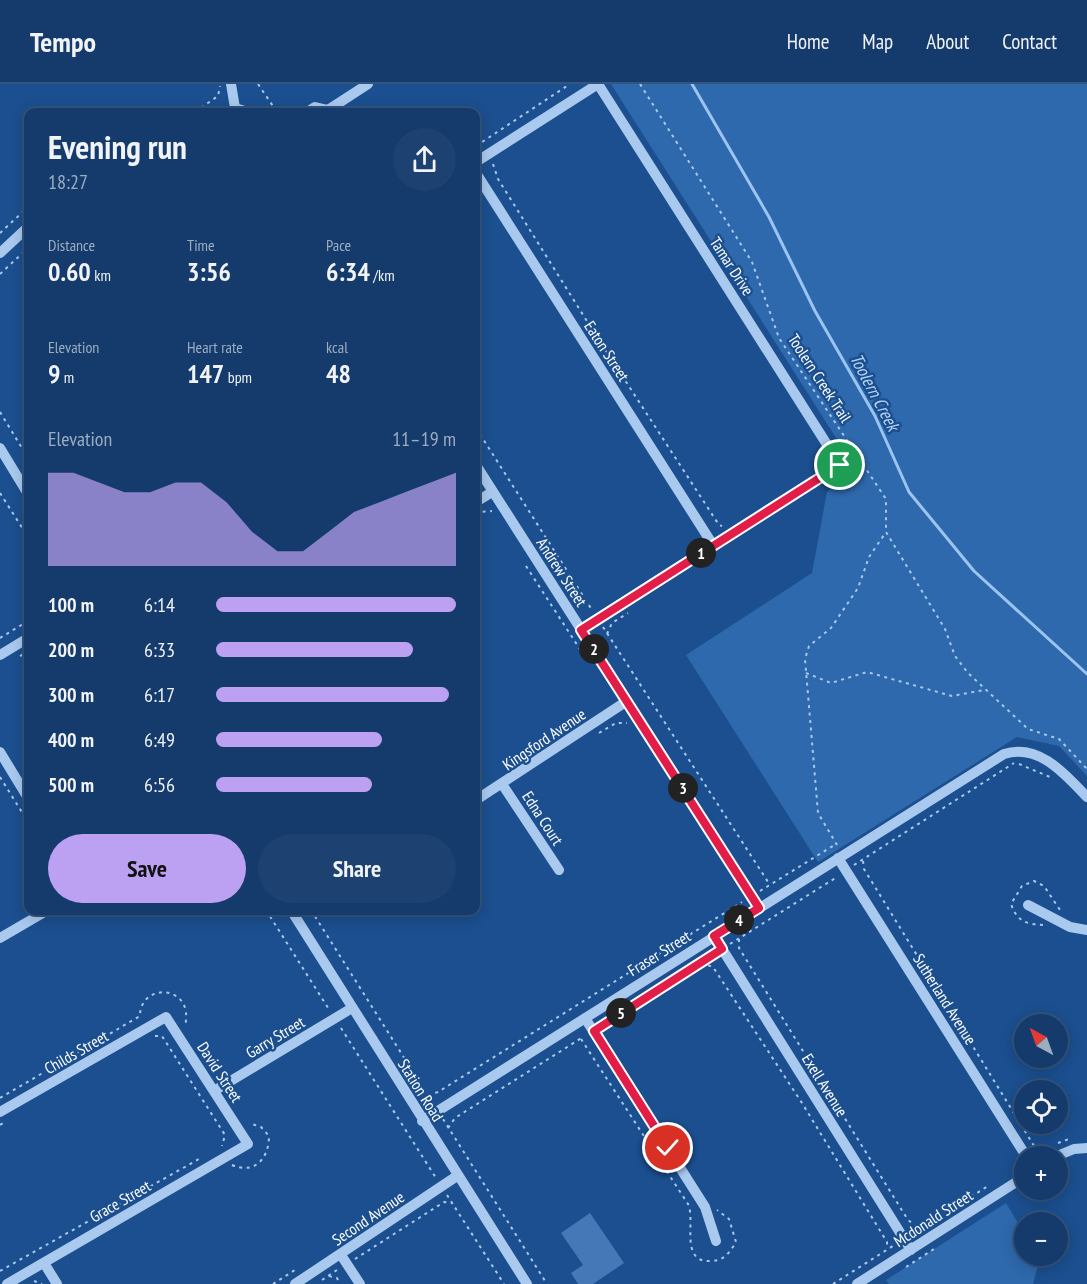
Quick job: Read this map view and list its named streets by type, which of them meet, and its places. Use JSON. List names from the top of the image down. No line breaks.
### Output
{"streets":{"street":["Tamar Drive","Eaton Street","Andrew Street","Kingsford Avenue","Edna Court","Fraser Street","Sutherland Avenue","Garry Street","Childs Street","David Street","Exell Avenue","Station Road","Grace Street","Second Avenue","Mcdonald Street"],"path":["Toolern Creek Trail"]},"crossings":[["Tamar Drive","Eaton Street"],["Andrew Street","Kingsford Avenue"],["Andrew Street","Fraser Street"],["Kingsford Avenue","Edna Court"],["Fraser Street","Sutherland Avenue"],["Fraser Street","Exell Avenue"],["Fraser Street","Station Road"],["Garry Street","David Street"],["Garry Street","Station Road"],["Childs Street","David Street"],["David Street","Grace Street"],["Exell Avenue","Mcdonald Street"],["Station Road","Second Avenue"]],"water":["Toolern Creek"],"north":"top left","page":{"header":"Tempo","nav":["Home","Map","About","Contact"],"heading":["Evening run","18:27"],"stats":[["Distance","0.60 km"],["Time","3:56"],["Pace","6:34 /km"],["Elevation","9 m"],["Heart rate","147 bpm"],["kcal","48"]],"chart":["Elevation","11–19 m"],"pins":["1","2","3","4","5"],"list":[{"name":"100 m","note":"6:14"},{"name":"200 m","note":"6:33"},{"name":"300 m","note":"6:17"},{"name":"400 m","note":"6:49"},{"name":"500 m","note":"6:56"}],"buttons":["Save","Share"],"map_buttons":["+","−"]}}
